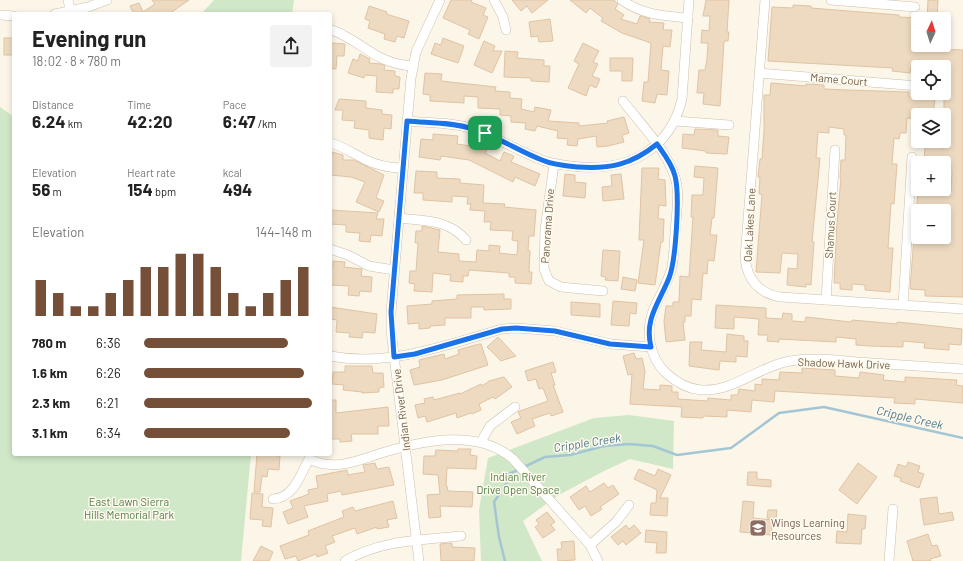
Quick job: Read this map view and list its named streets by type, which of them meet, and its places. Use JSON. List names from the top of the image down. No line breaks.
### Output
{"streets":{"street":["Mame Court","Oak Lakes Lane","Shamus Court","Panorama Drive","Shadow Hawk Drive","Indian River Drive"]},"crossings":[["Mame Court","Oak Lakes Lane"],["Oak Lakes Lane","Shamus Court"]],"water":["Cripple Creek"],"parks":["Indian River Drive Open Space","East Lawn Sierra Hills Memorial Park"],"places":{"school or university":["Wings Learning Resources"]},"north":"top","page":{"map_buttons":["+","−"],"heading":["Evening run","18:02 · 8 × 780 m"],"stats":[["Distance","6.24 km"],["Time","42:20"],["Pace","6:47 /km"],["Elevation","56 m"],["Heart rate","154 bpm"],["kcal","494"]],"chart":["Elevation","144–148 m"],"list":[{"name":"780 m","note":"6:36"},{"name":"1.6 km","note":"6:26"},{"name":"2.3 km","note":"6:21"},{"name":"3.1 km","note":"6:34"}]}}
